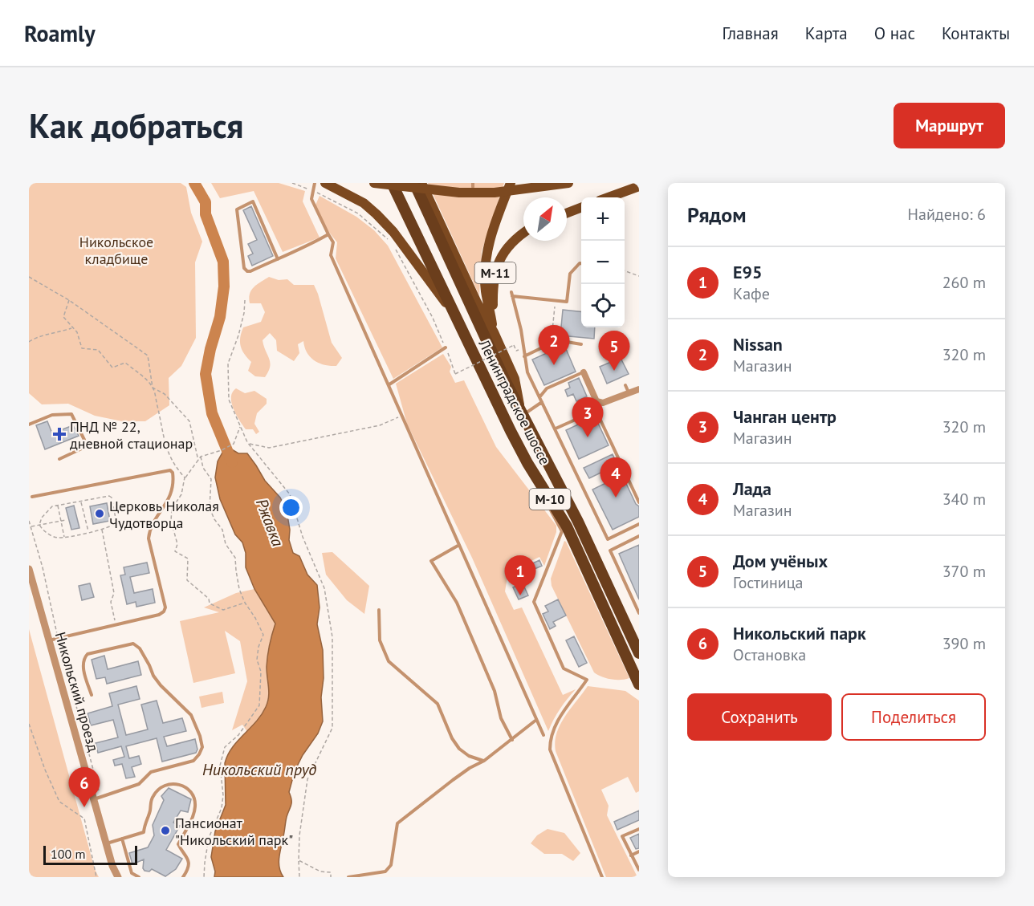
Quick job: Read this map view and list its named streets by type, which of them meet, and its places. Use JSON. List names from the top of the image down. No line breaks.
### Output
{"streets":{"highway":["Ленинградское шоссе","М-10"],"main road":["М-11"],"street":["Никольский проезд"]},"crossings":[["М-11","М-10"],["Ленинградское шоссе","М-10"]],"water":["Ржавка","Никольский пруд"],"parks":["Никольское кладбище"],"places":{"health":["ПНД № 22, дневной стационар"],"other":["Церковь Николая Чудотворца","Пансионат \"Никольский парк\""]},"scale_bar":"100 m","north":"top right","page":{"header":"Roamly","nav":["Главная","Карта","О нас","Контакты"],"buttons":["Маршрут",["Сохранить","Поделиться"]],"title":"Как добраться","heading":["Рядом","Найдено: 6"],"map_buttons":["+","−"],"list":[{"mark":"1","name":"E95","note":"Кафе","value":"260 m"},{"mark":"2","name":"Nissan","note":"Магазин","value":"320 m"},{"mark":"3","name":"Чанган центр","note":"Магазин","value":"320 m"},{"mark":"4","name":"Лада","note":"Магазин","value":"340 m"},{"mark":"5","name":"Дом учёных","note":"Гостиница","value":"370 m"},{"mark":"6","name":"Никольский парк","note":"Остановка","value":"390 m"}],"pins":["2","5","3","4","1","6"],"scale":"100 m"}}
